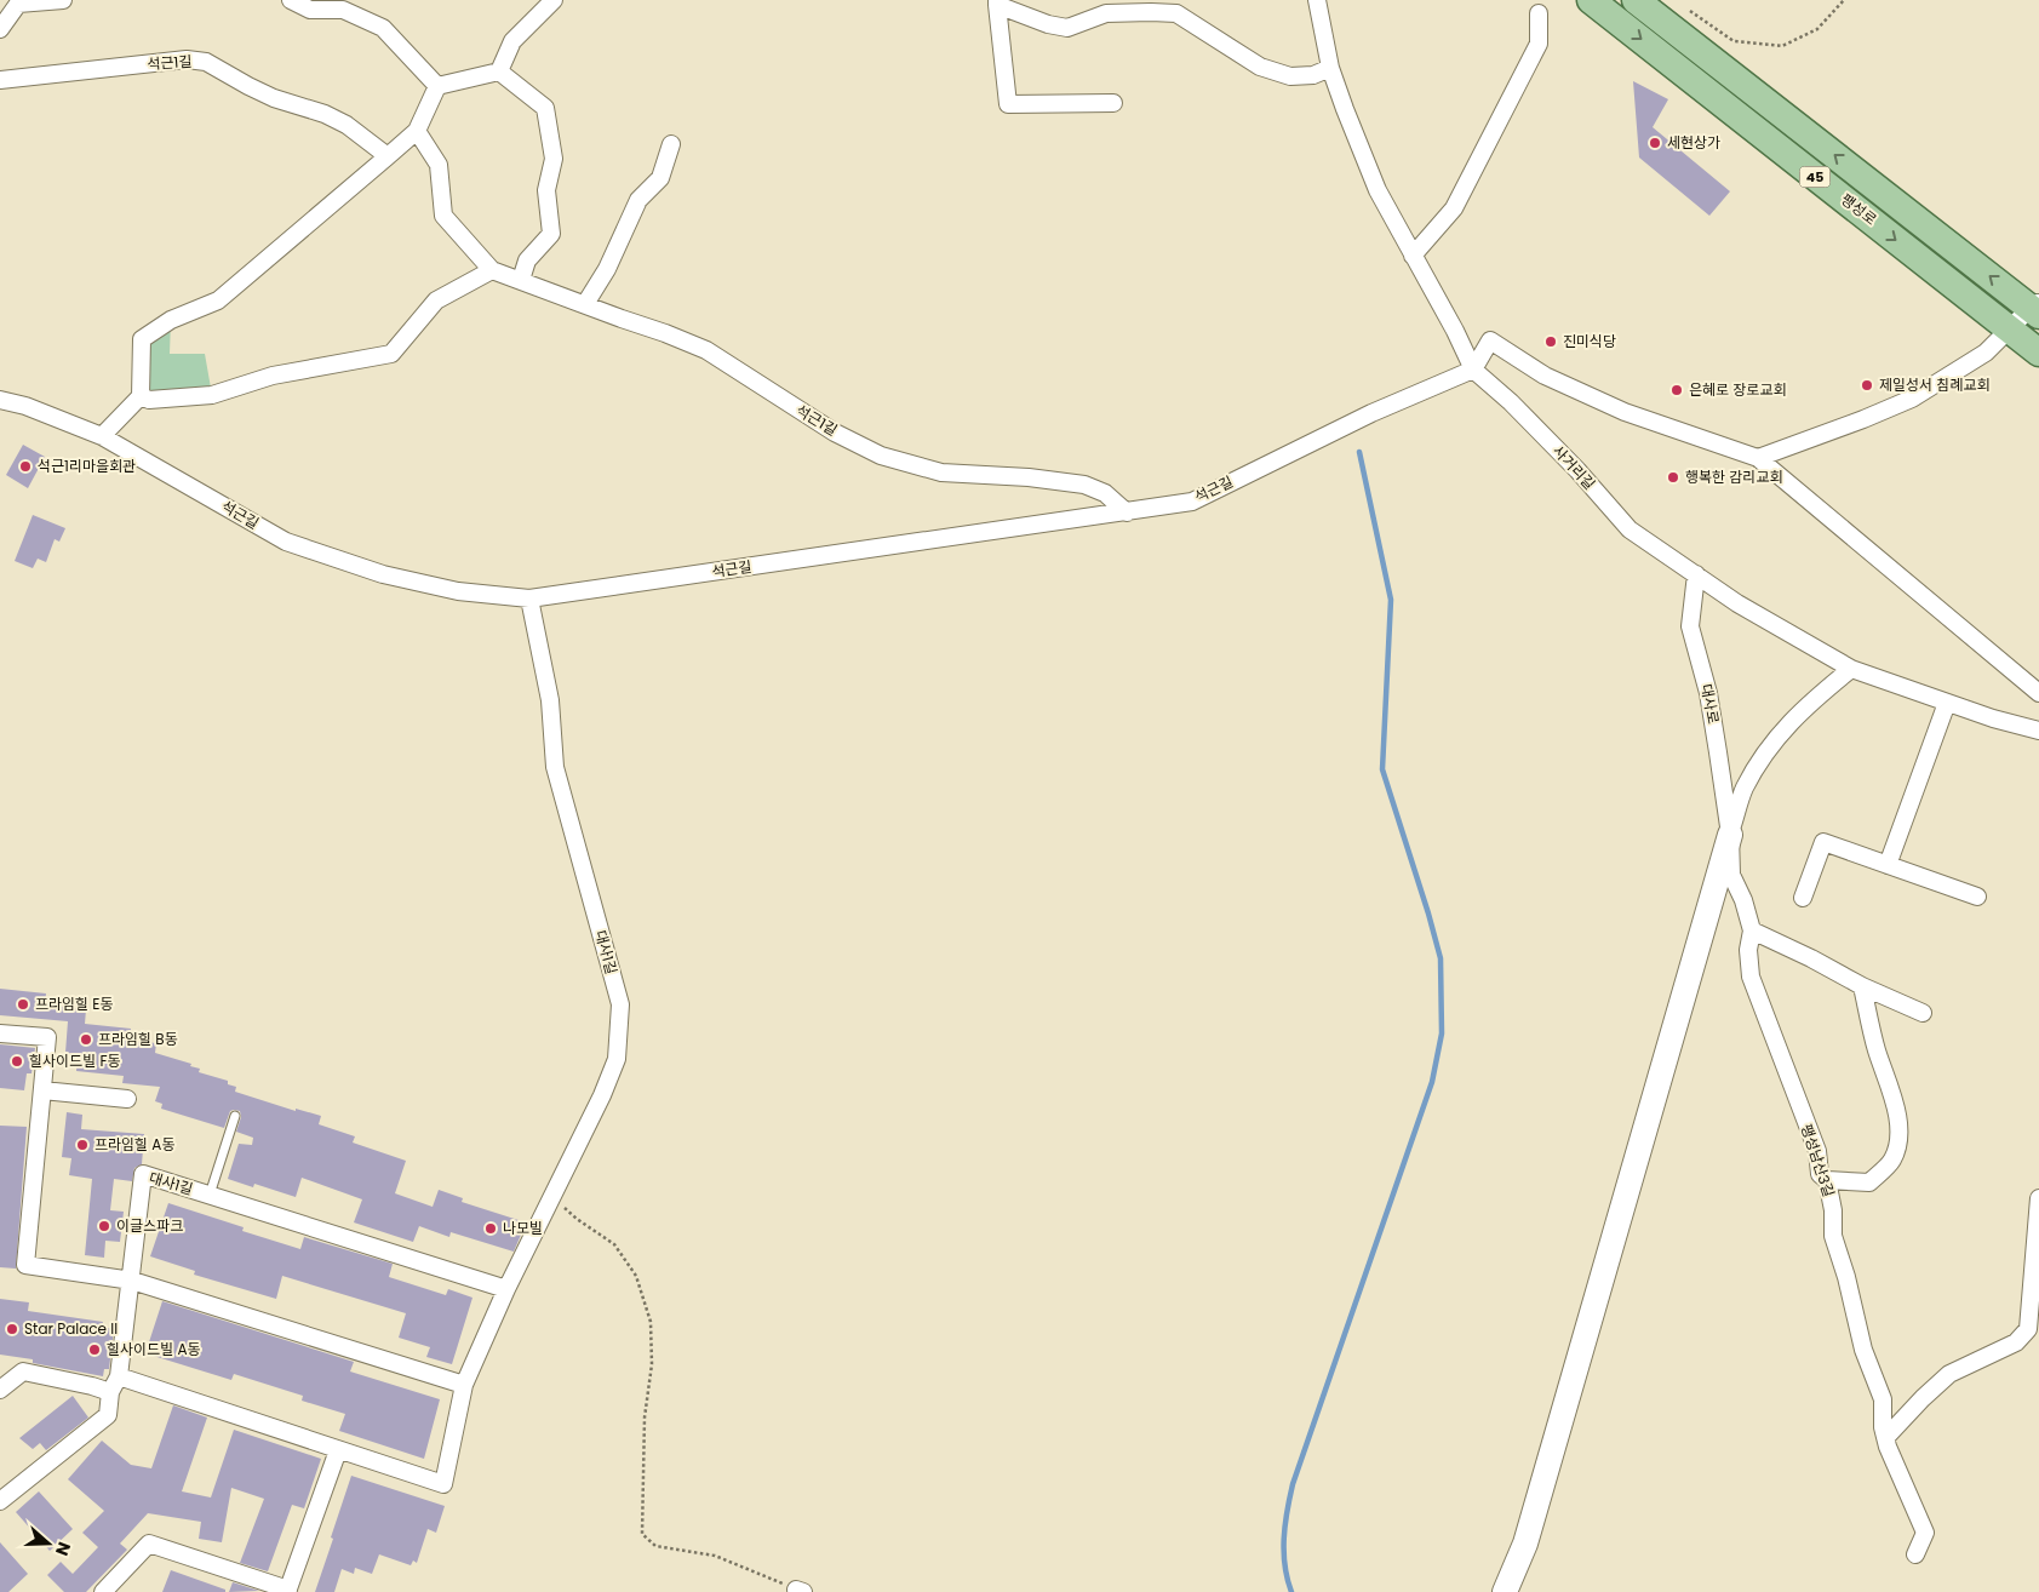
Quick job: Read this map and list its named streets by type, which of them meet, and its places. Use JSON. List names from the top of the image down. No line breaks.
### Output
{"streets":{"main road":["45","팽성로"],"street":["석근1길","사거리길","석근길","대사로","대사1길","팽성남산3길"]},"crossings":[["석근1길","석근길"],["사거리길","석근길"],["사거리길","대사로"],["석근길","대사1길"],["대사로","팽성남산3길"]],"places":["세현상가","진미식당","제일성서 침례교회","은혜로 장로교회","석근1리마을회관","행복한 감리교회","프라임힐 E동","프라임힐 B동","힐사이드빌 F동","프라임힐 A동","이글스파크","나모빌","Star Palace II","힐사이드빌 A동"],"north":"right"}
